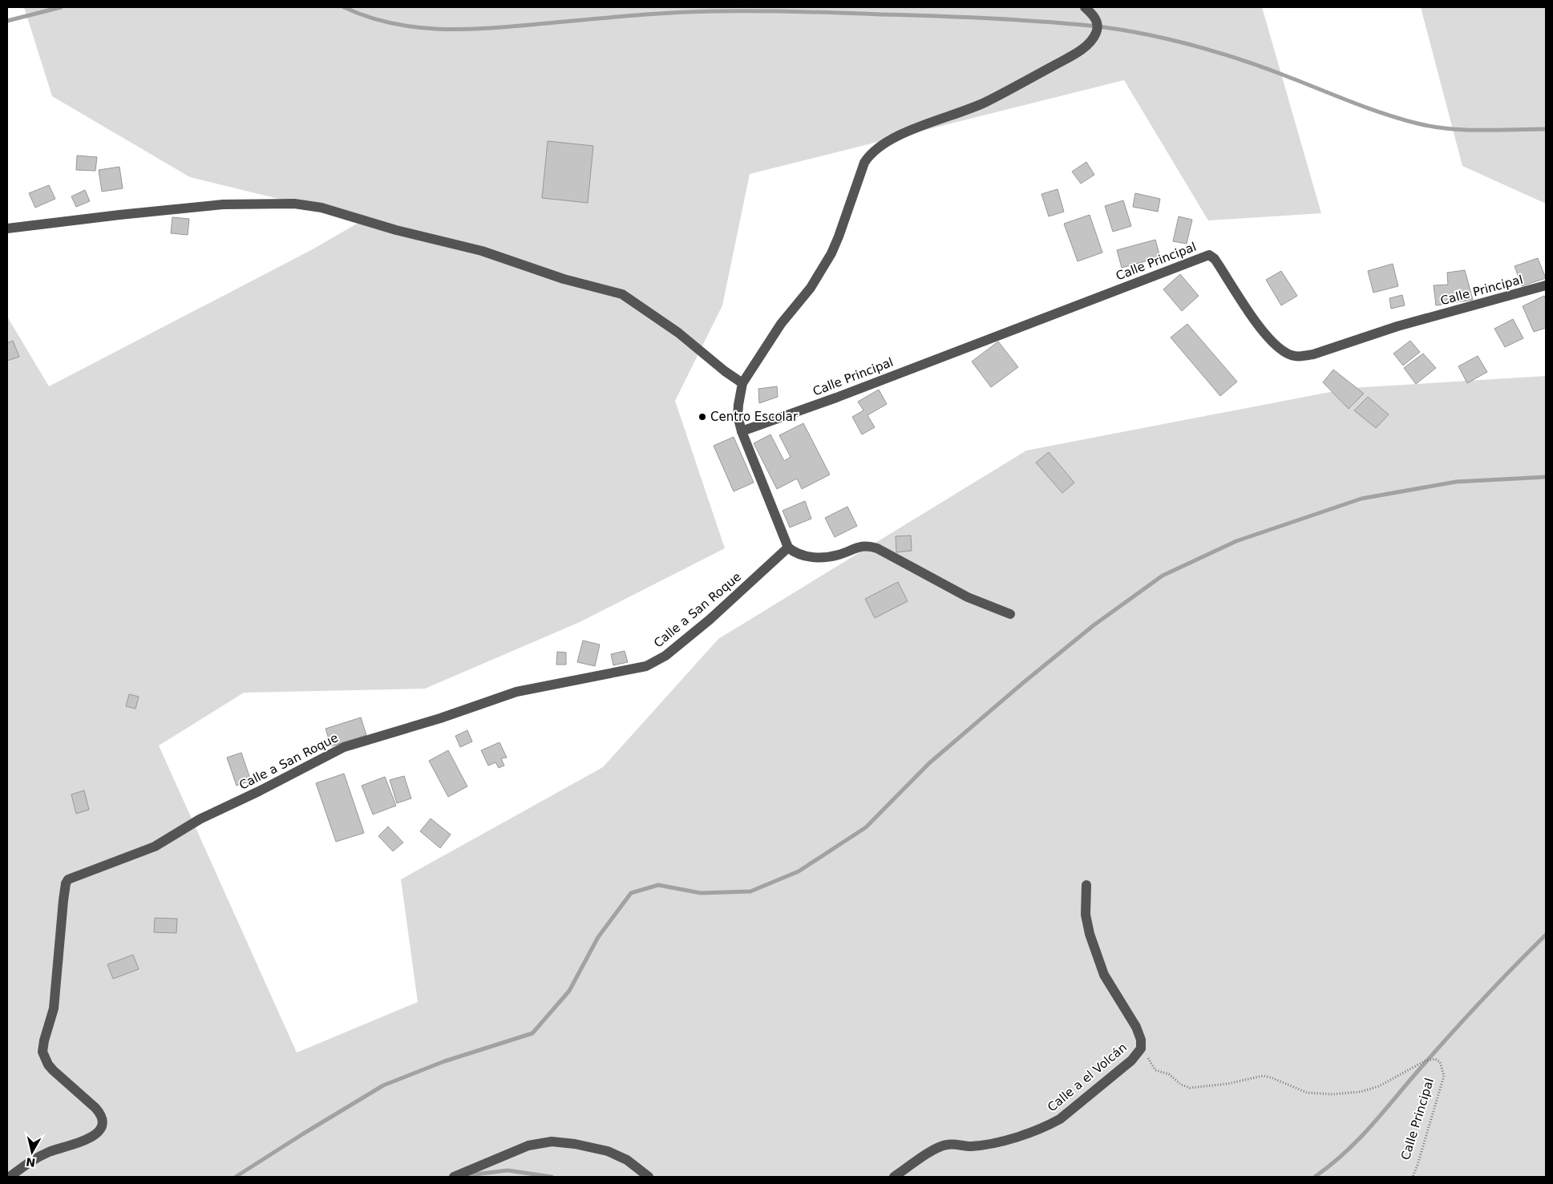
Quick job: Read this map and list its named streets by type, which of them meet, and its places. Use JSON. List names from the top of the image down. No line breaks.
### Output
{"streets":{"street":["Calle Principal","Calle a San Roque","Calle a el Volcán"]},"crossings":[["Calle Principal","Calle a el Volcán"]],"places":["Centro Escolar"],"north":"bottom"}
